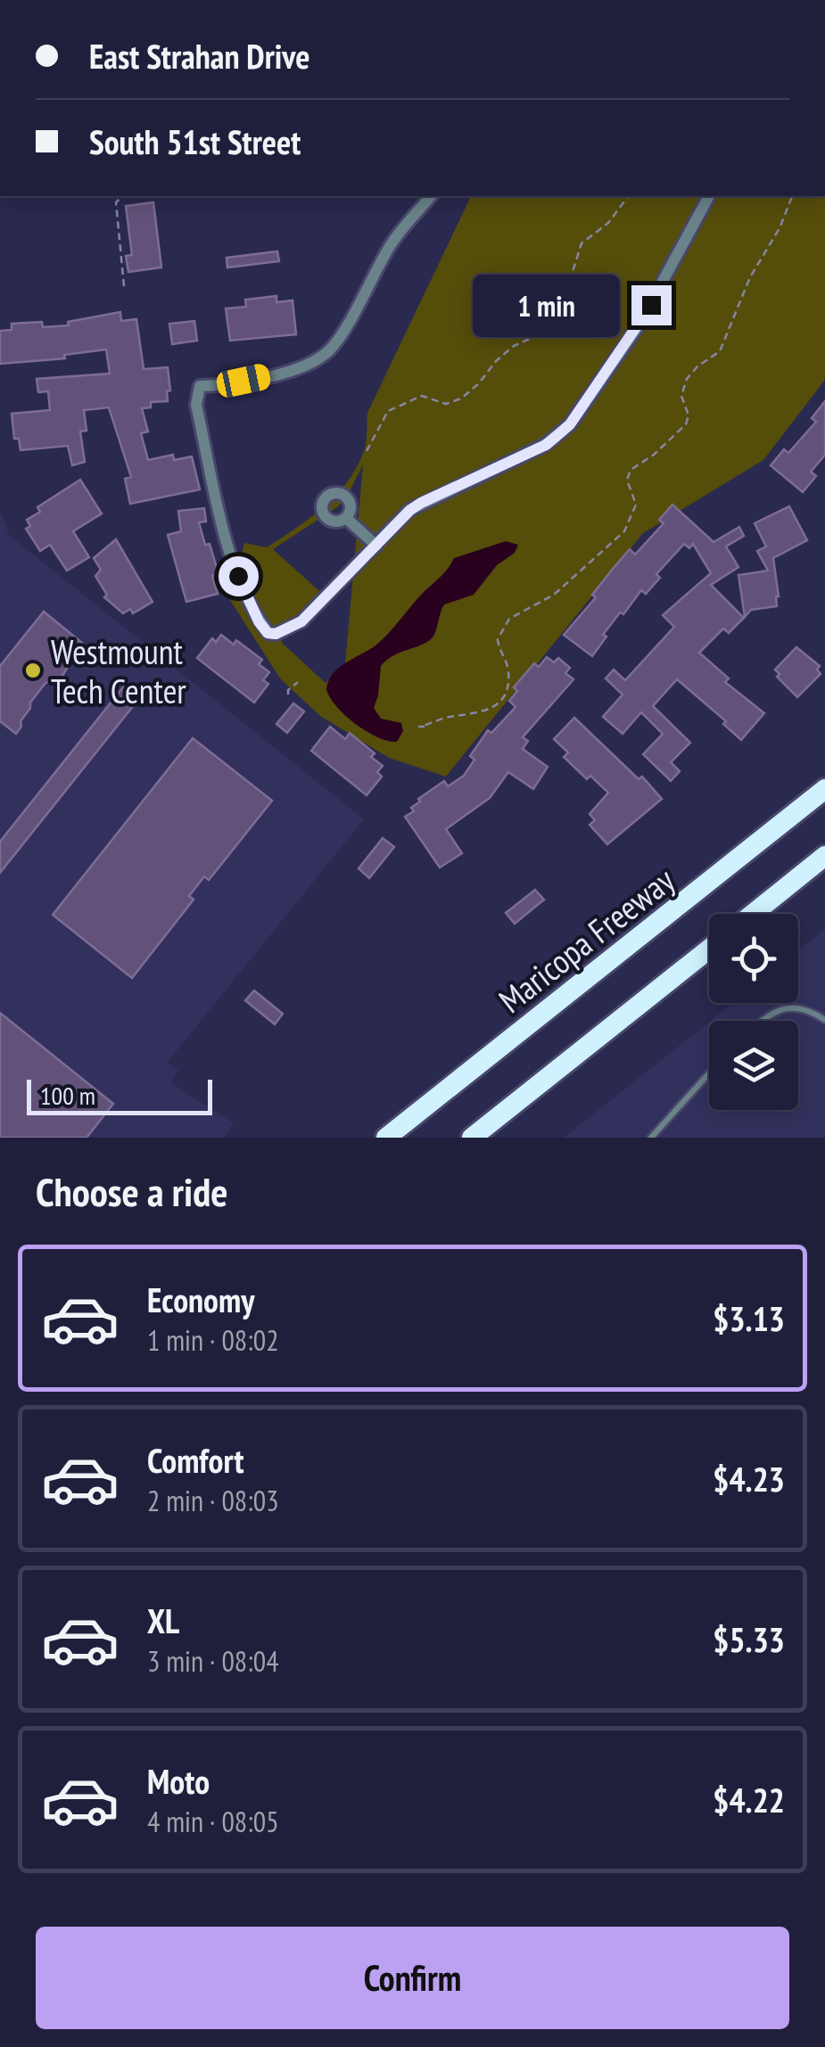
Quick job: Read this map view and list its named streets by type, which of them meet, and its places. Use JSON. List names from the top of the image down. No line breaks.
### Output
{"streets":{"highway":["Maricopa Freeway"]},"places":["Westmount Tech Center"],"scale_bar":"100 m","page":{"banner":["East Strahan Drive","South 51st Street"],"bubble":"1 min","scale":"100 m","heading":"Choose a ride","list":[{"name":"Economy","note":"1 min · 08:02","value":"$3.13"},{"name":"Comfort","note":"2 min · 08:03","value":"$4.23"},{"name":"XL","note":"3 min · 08:04","value":"$5.33"},{"name":"Moto","note":"4 min · 08:05","value":"$4.22"}],"buttons":"Confirm"}}
